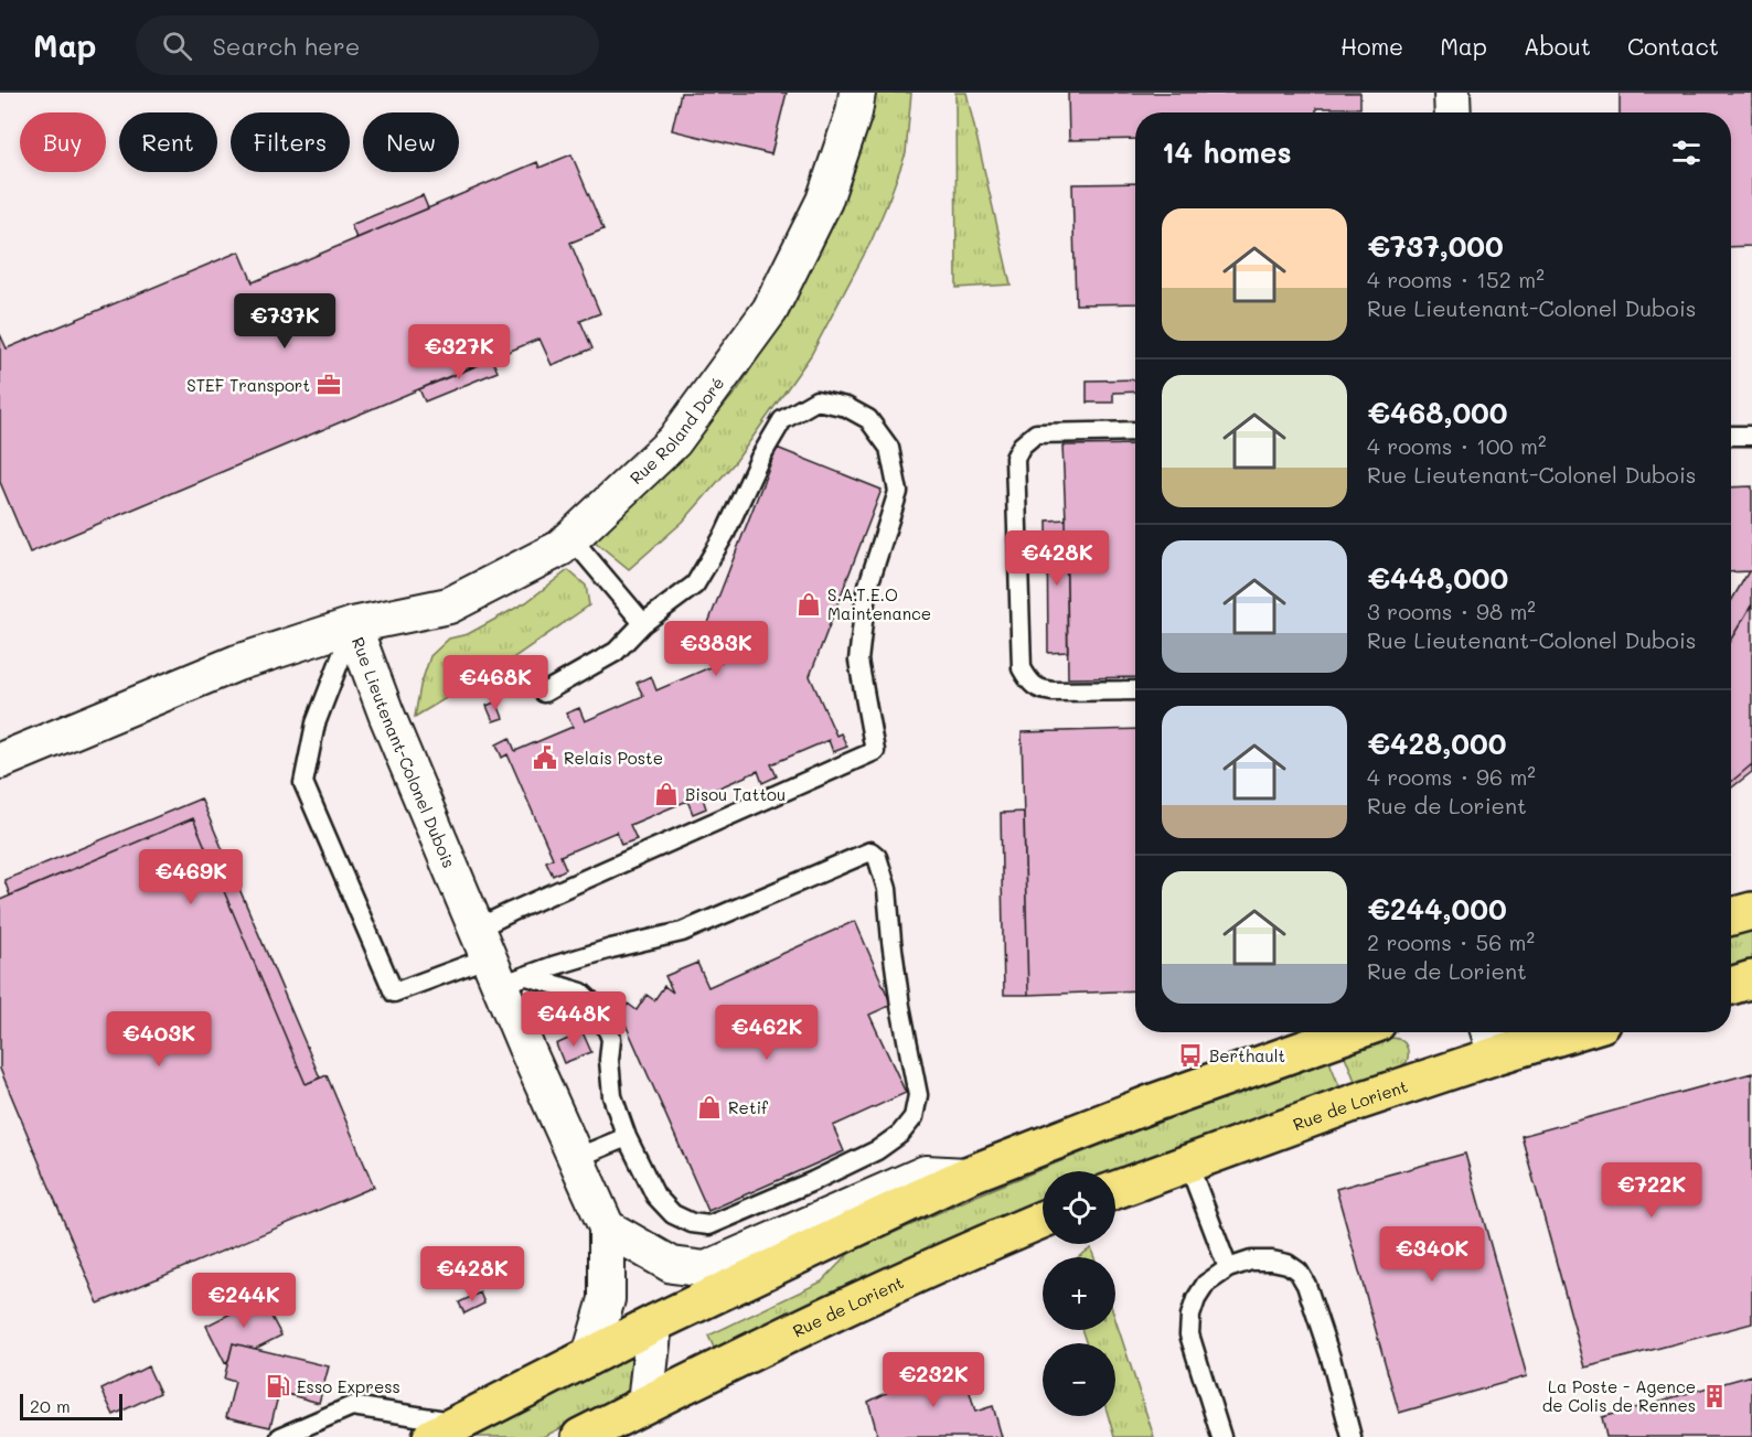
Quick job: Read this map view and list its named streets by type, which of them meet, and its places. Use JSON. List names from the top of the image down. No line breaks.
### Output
{"streets":{"main road":["Rue de Lorient"],"street":["Rue Roland Doré","Rue Lieutenant-Colonel Dubois"]},"crossings":[["Rue Roland Doré","Rue Lieutenant-Colonel Dubois"]],"places":{"office":["STEF Transport"],"shop":["S.A.T.E.O Maintenance","Bisou Tattou","Retif"],"public building":["Relais Poste"],"bus stop":["Berthault"],"fuel station":["Esso Express"],"building":["La Poste - Agence de Colis de Rennes"]},"scale_bar":"20 m","page":{"header":"Map","search":"Search here","nav":["Home","Map","About","Contact"],"chip":["Buy","Rent","Filters","New"],"heading":"14 homes","list":[{"name":"€737,000","note":"4 rooms · 152 m² · Rue Lieutenant-Colonel Dubois"},{"name":"€468,000","note":"4 rooms · 100 m² · Rue Lieutenant-Colonel Dubois"},{"name":"€448,000","note":"3 rooms · 98 m² · Rue Lieutenant-Colonel Dubois"},{"name":"€428,000","note":"4 rooms · 96 m² · Rue de Lorient"},{"name":"€244,000","note":"2 rooms · 56 m² · Rue de Lorient"}],"price":["€737K","€327K","€428K","€383K","€468K","€469K","€448K","€462K","€403K","€722K","€340K","€428K","€244K","€232K"],"map_buttons":["+","−"],"scale":"20 m"}}
